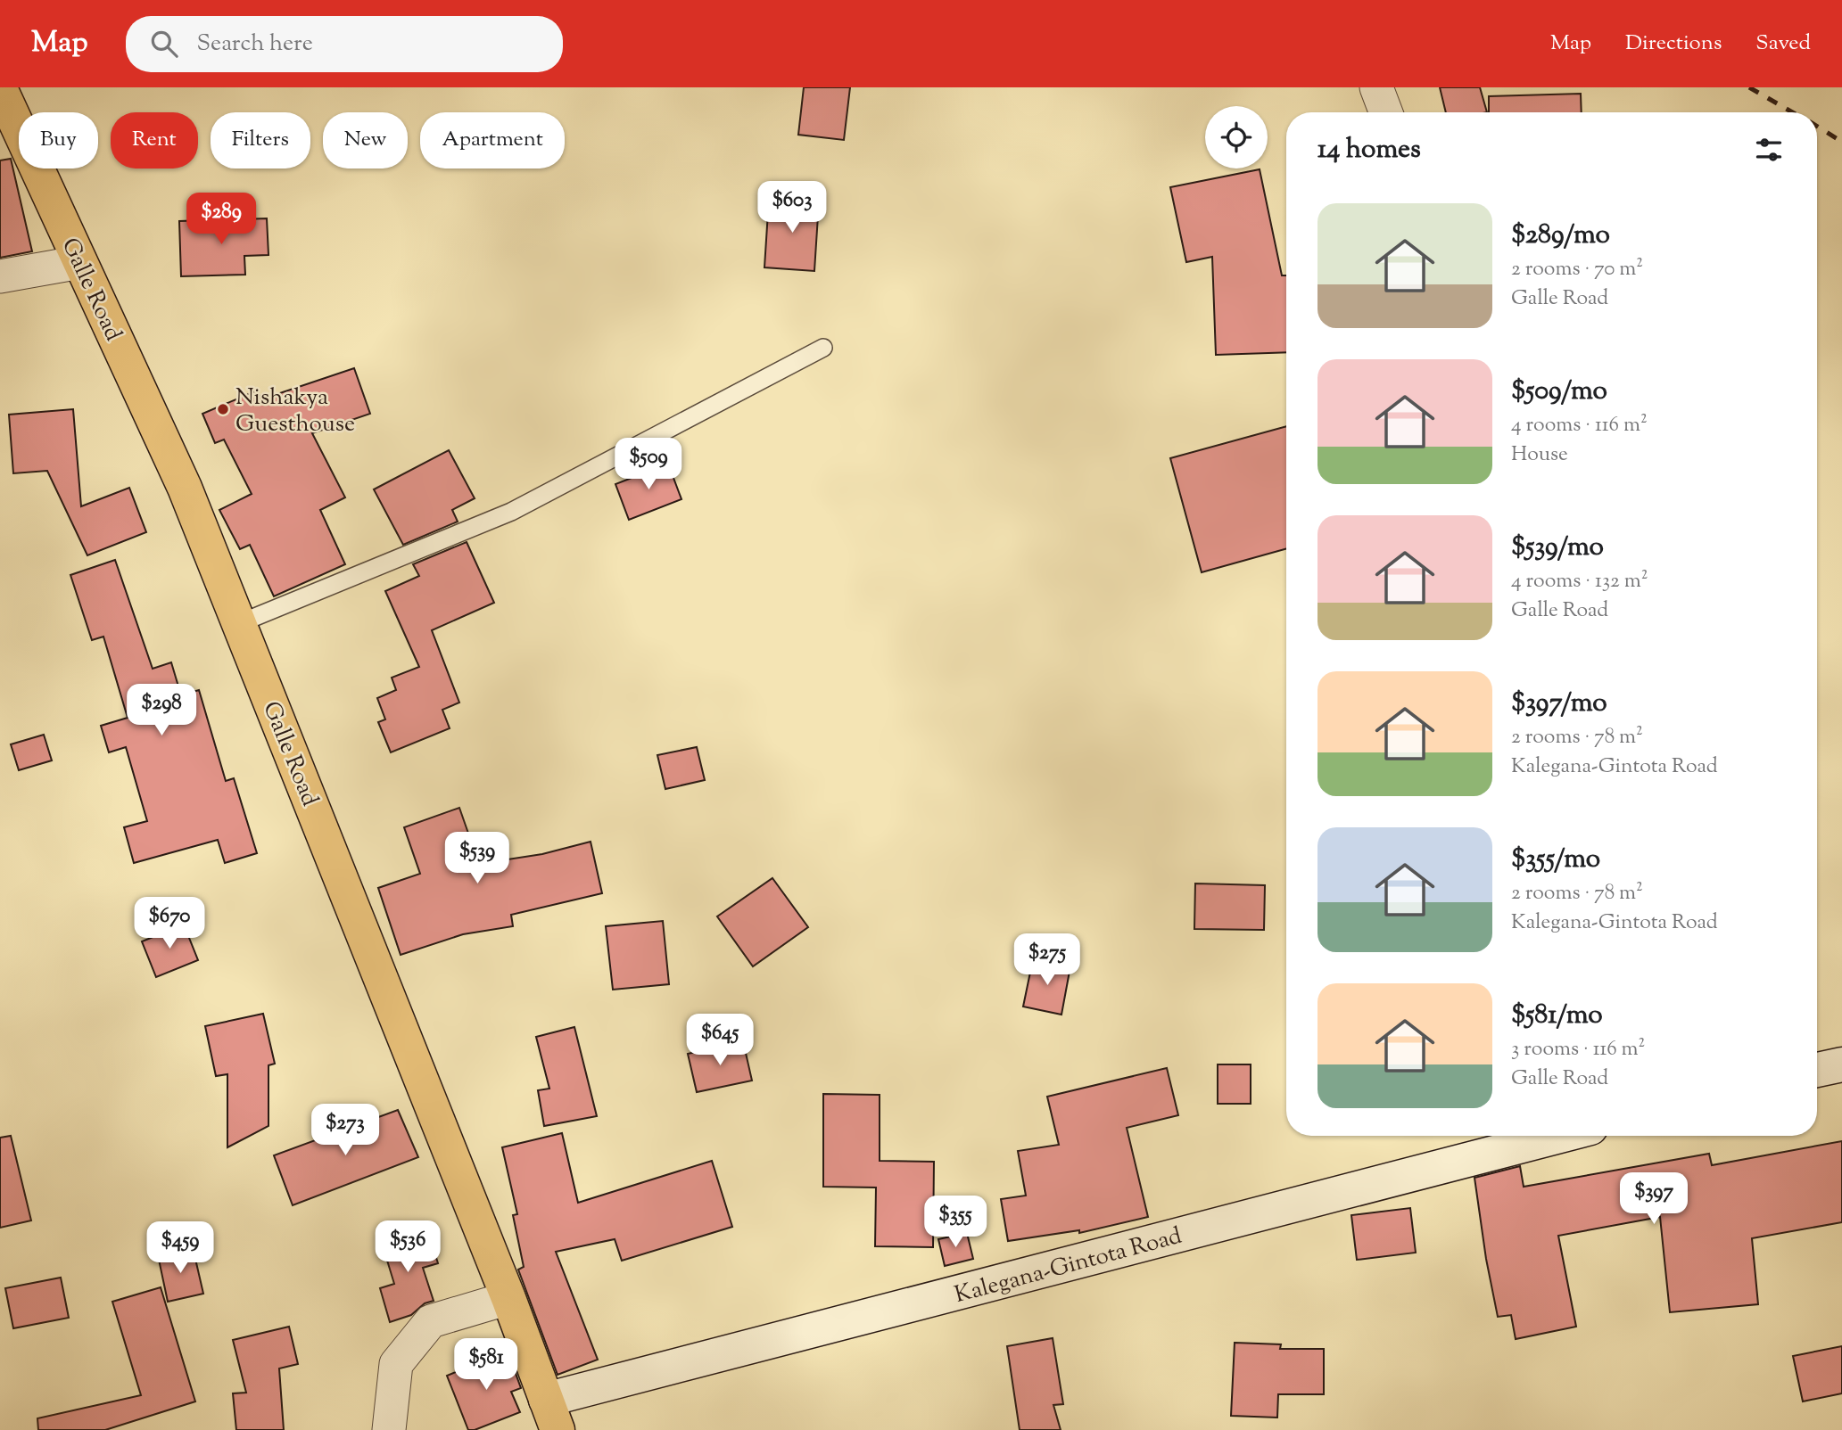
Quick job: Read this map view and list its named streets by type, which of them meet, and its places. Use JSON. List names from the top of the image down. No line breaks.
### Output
{"streets":{"highway":["Galle Road"],"main road":["Kalegana-Gintota Road"]},"crossings":[["Galle Road","Kalegana-Gintota Road"]],"places":["Nishakya Guesthouse"],"page":{"header":"Map","search":"Search here","nav":["Map","Directions","Saved"],"chip":["Buy","Rent","Filters","New","Apartment"],"heading":"14 homes","price":["$603","$289","$509","$298","$539","$670","$275","$645","$273","$397","$355","$536","$459","$581"],"list":[{"name":"$289/mo","note":"2 rooms · 70 m² · Galle Road"},{"name":"$509/mo","note":"4 rooms · 116 m² · House"},{"name":"$539/mo","note":"4 rooms · 132 m² · Galle Road"},{"name":"$397/mo","note":"2 rooms · 78 m² · Kalegana-Gintota Road"},{"name":"$355/mo","note":"2 rooms · 78 m² · Kalegana-Gintota Road"},{"name":"$581/mo","note":"3 rooms · 116 m² · Galle Road"}]}}
